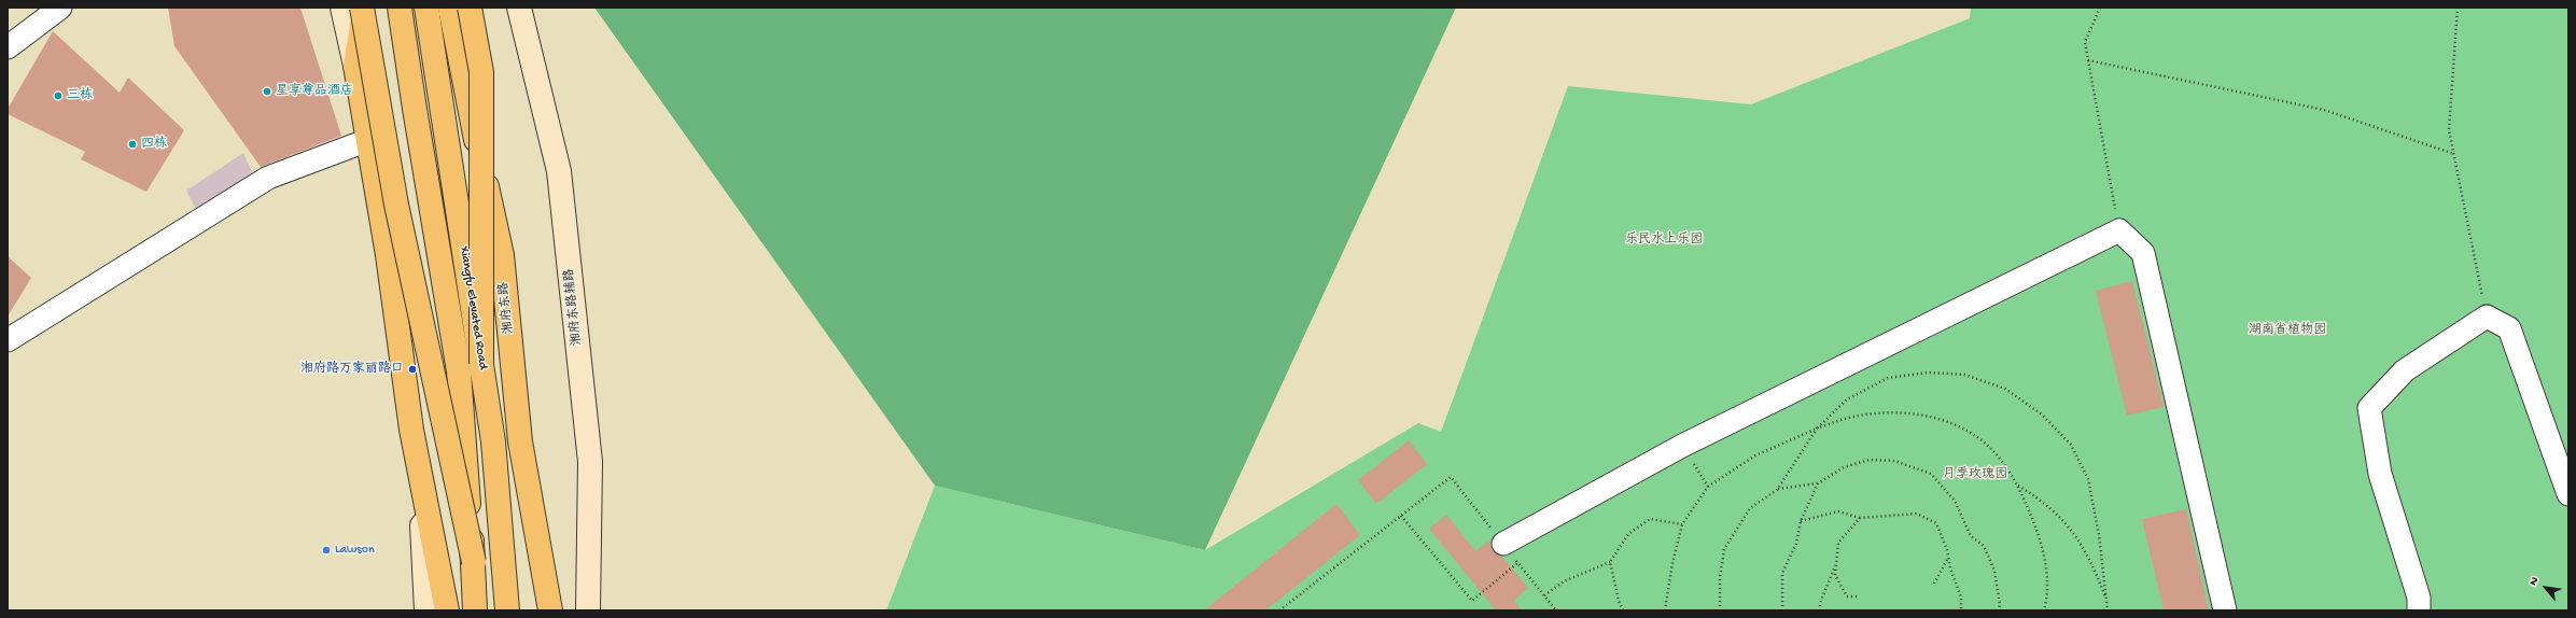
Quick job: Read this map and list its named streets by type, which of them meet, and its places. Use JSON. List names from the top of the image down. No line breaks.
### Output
{"streets":{"main road":["Xiangfu Elevated Road","湘府东路"],"street":["湘府东路辅路"]},"parks":["乐民水上乐园","湖南省植物园","月季玫瑰园"],"places":["星享尊品酒店","三栋","四栋","湘府路万家丽路口","Lawson"],"north":"top left"}
